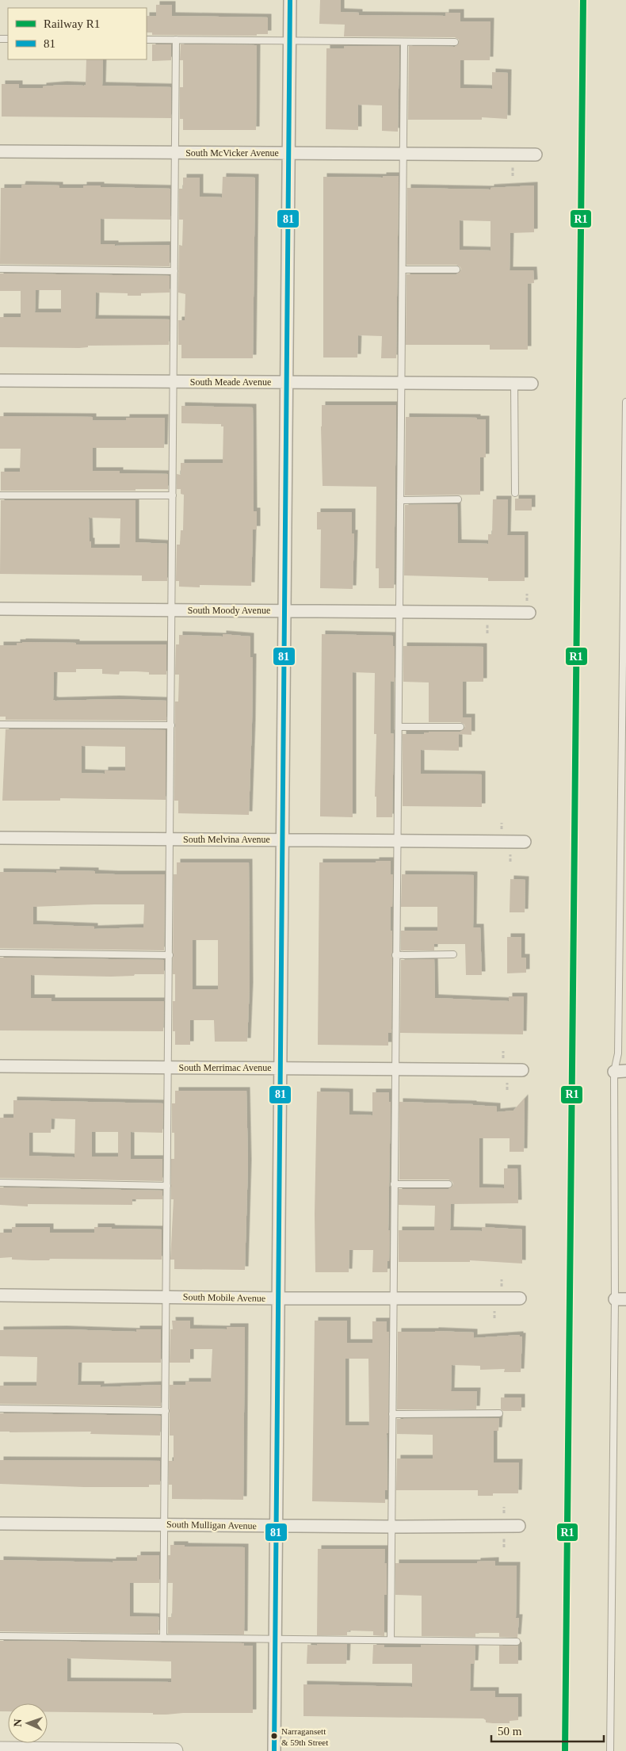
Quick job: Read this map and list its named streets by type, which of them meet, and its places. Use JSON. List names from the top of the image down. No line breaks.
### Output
{"streets":{"street":["South McVicker Avenue","South Meade Avenue","South Moody Avenue","South Melvina Avenue","South Merrimac Avenue","South Mobile Avenue","South Mulligan Avenue"]},"places":["Narragansett & 59th Street"],"lines":["rail line R1","transit line 81"],"legend":["Railway R1","81"],"scale_bar":"50 m","north":"left"}
